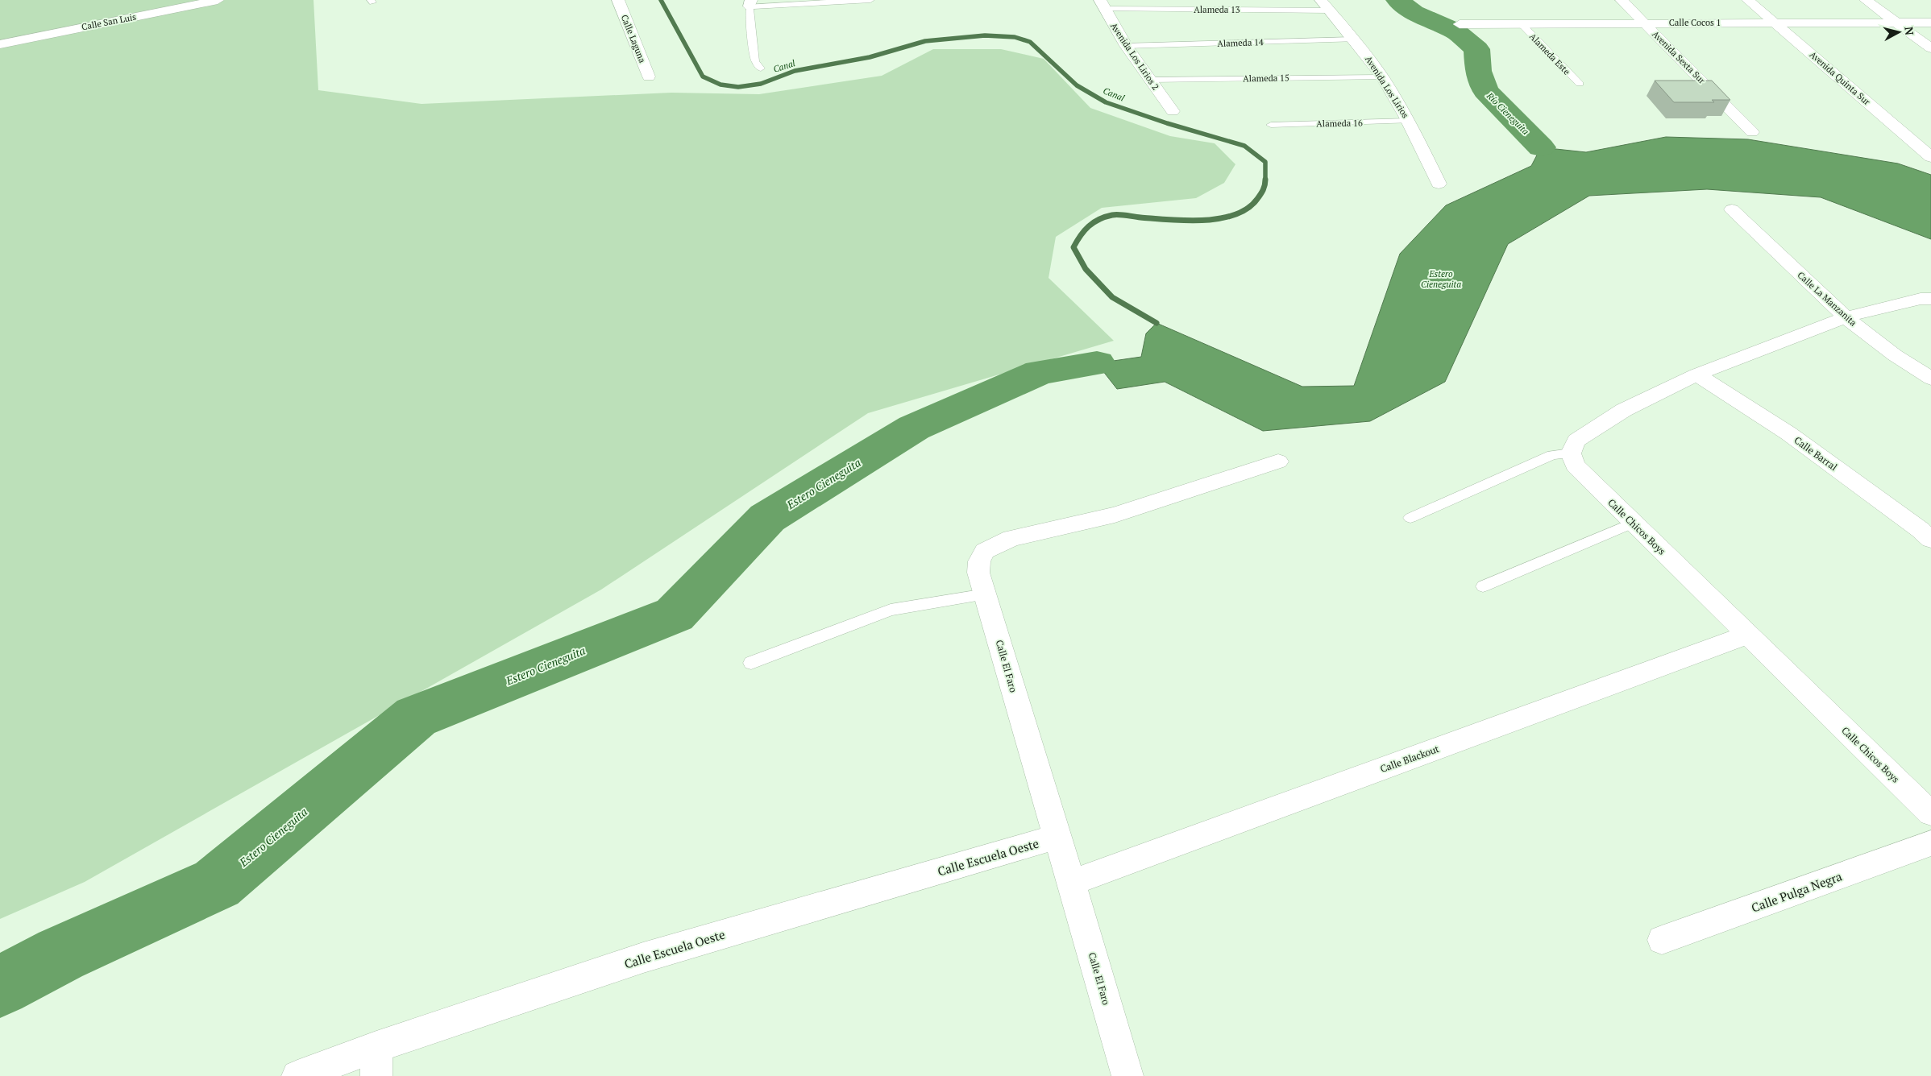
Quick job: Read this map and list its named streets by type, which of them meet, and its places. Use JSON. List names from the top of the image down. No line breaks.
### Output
{"streets":{"street":["Calle San Luis","Calle Cocos 1","Calle Laguna","Avenida Los Lirios 2","Avenida Sexta Sur","Avenida Quinta Sur","Avenida Los Lirios","Calle La Manzanita","Calle Barral","Calle Chicos Boys","Calle El Faro","Calle Blackout","Calle Escuela Oeste","Calle Pulga Negra"],"lane":["Alameda 13","Alameda 14","Alameda Este","Alameda 15","Alameda 16"]},"crossings":[["Alameda 13","Avenida Los Lirios 2"],["Alameda 13","Avenida Los Lirios"],["Calle Cocos 1","Alameda Este"],["Calle Cocos 1","Avenida Sexta Sur"],["Calle Cocos 1","Avenida Quinta Sur"],["Alameda 14","Avenida Los Lirios 2"],["Alameda 14","Avenida Los Lirios"],["Avenida Los Lirios 2","Alameda 15"],["Alameda 15","Avenida Los Lirios"],["Avenida Los Lirios","Alameda 16"],["Calle Chicos Boys","Calle Blackout"],["Calle El Faro","Calle Blackout"],["Calle El Faro","Calle Escuela Oeste"]],"water":["Canal","Río Cieneguita","Estero Cieneguita"],"north":"right"}
